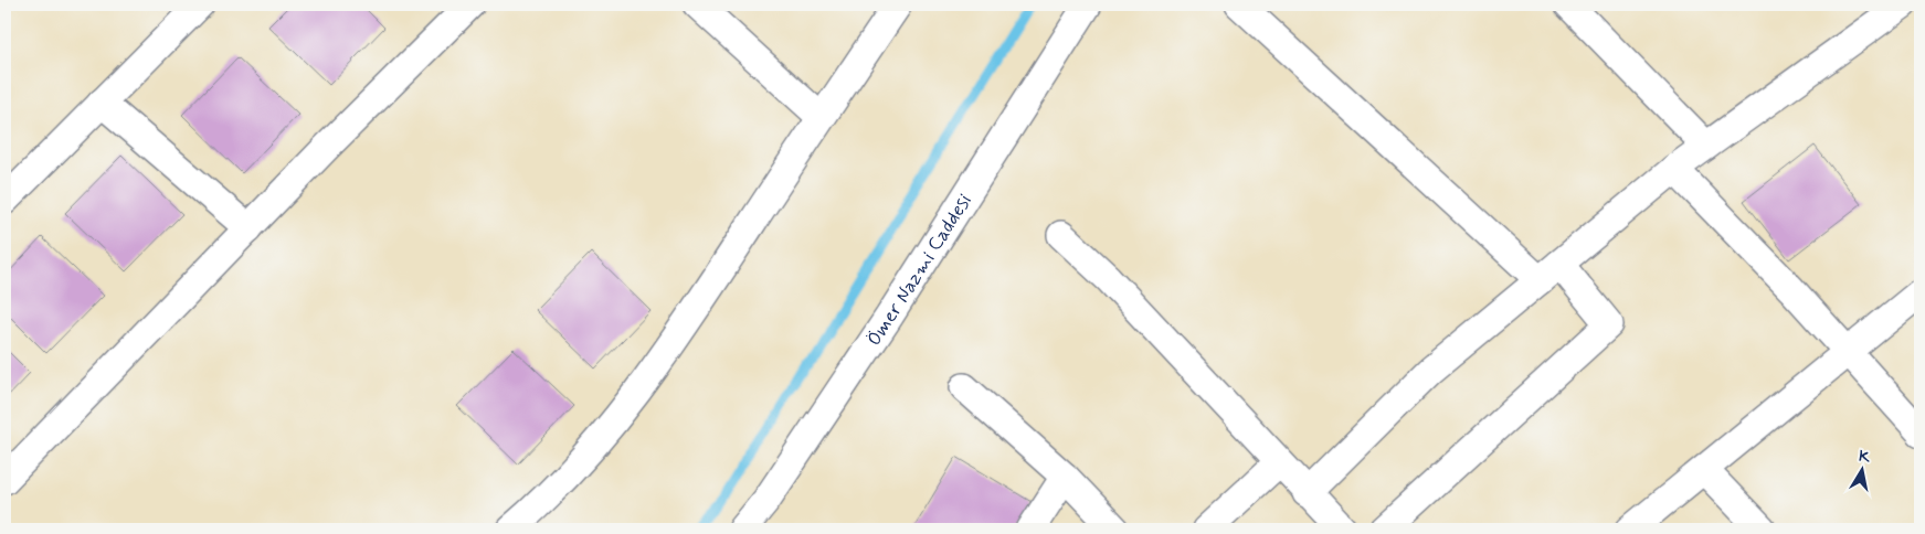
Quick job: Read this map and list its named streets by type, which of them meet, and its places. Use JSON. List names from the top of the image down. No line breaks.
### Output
{"streets":{"street":["Ömer Nazmi Caddesi"]},"north":"top"}
